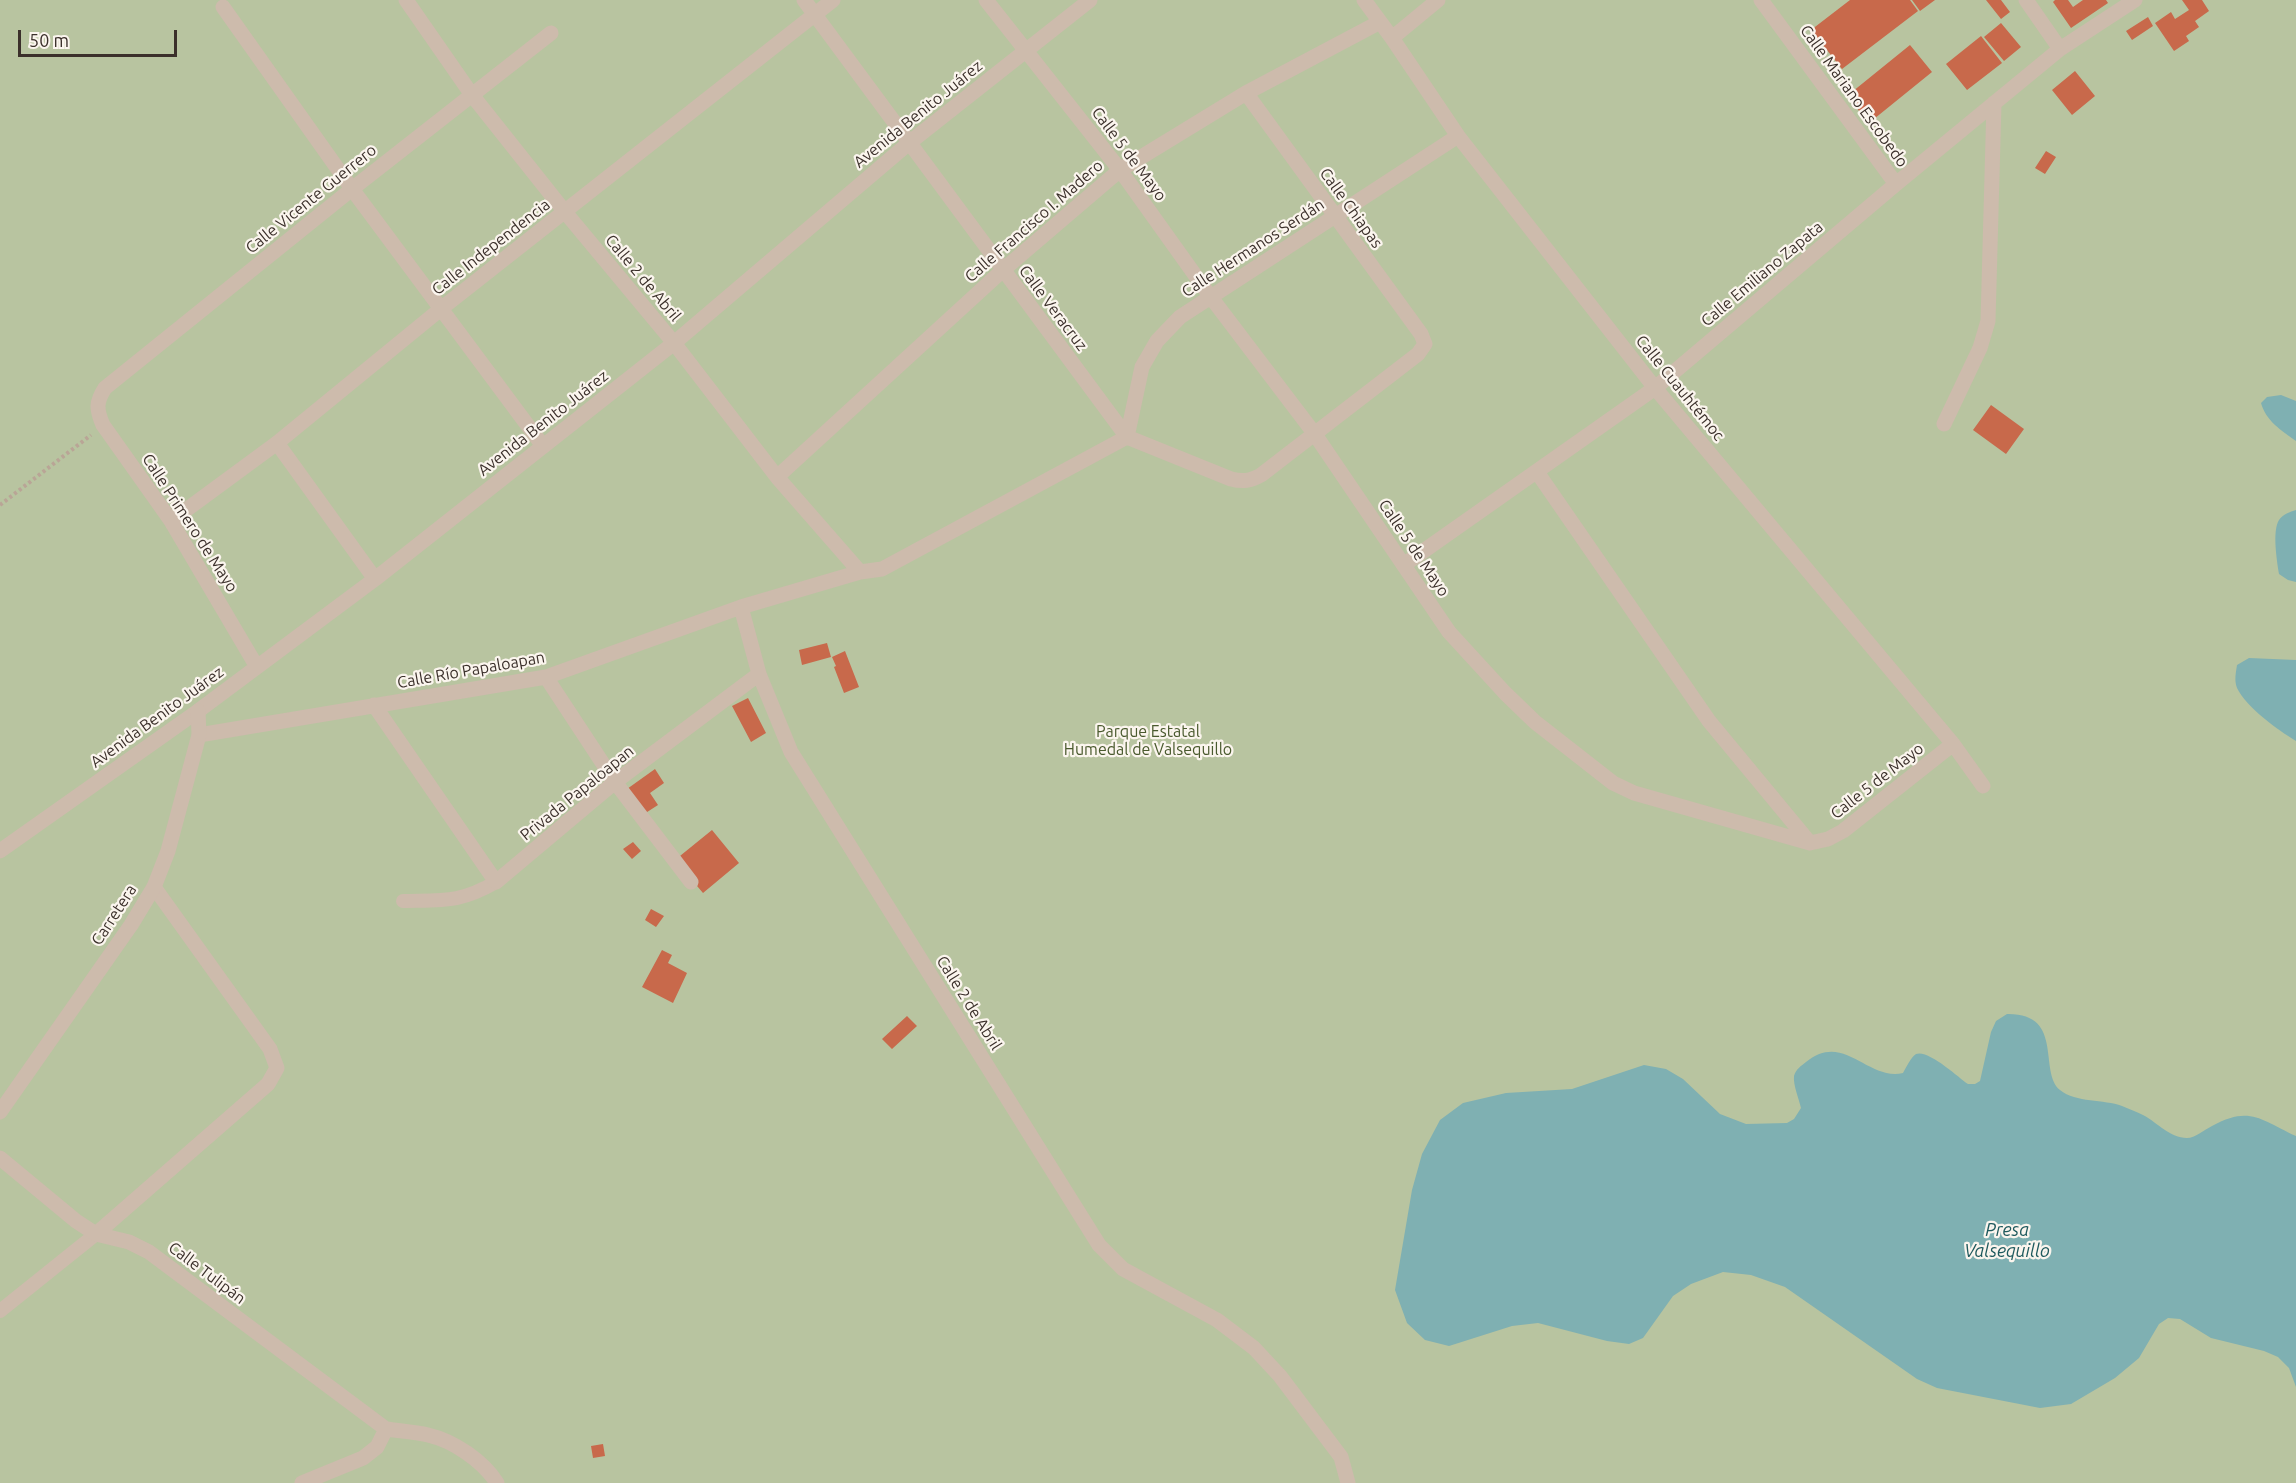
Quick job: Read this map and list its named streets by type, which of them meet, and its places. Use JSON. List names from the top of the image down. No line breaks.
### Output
{"streets":{"street":["Calle Mariano Escobedo","Avenida Benito Juárez","Calle 5 de Mayo","Calle Vicente Guerrero","Calle Chiapas","Calle Francisco I. Madero","Calle Independencia","Calle Hermanos Serdán","Calle Emiliano Zapata","Calle 2 de Abril","Calle Veracruz","Calle Cuauhtémoc","Calle Primero de Mayo","Calle Río Papaloapan","Privada Papaloapan","Carretera","Calle Tulipán"]},"crossings":[["Calle Mariano Escobedo","Calle Emiliano Zapata"],["Avenida Benito Juárez","Calle 5 de Mayo"],["Avenida Benito Juárez","Calle 2 de Abril"],["Avenida Benito Juárez","Calle Veracruz"],["Avenida Benito Juárez","Calle Primero de Mayo"],["Avenida Benito Juárez","Carretera"],["Calle 5 de Mayo","Calle Chiapas"],["Calle 5 de Mayo","Calle Francisco I. Madero"],["Calle 5 de Mayo","Calle Hermanos Serdán"],["Calle 5 de Mayo","Calle Emiliano Zapata"],["Calle 5 de Mayo","Calle Cuauhtémoc"],["Calle Vicente Guerrero","Calle 2 de Abril"],["Calle Vicente Guerrero","Calle Primero de Mayo"],["Calle Chiapas","Calle Francisco I. Madero"],["Calle Chiapas","Calle Hermanos Serdán"],["Calle Francisco I. Madero","Calle 2 de Abril"],["Calle Francisco I. Madero","Calle Veracruz"],["Calle Francisco I. Madero","Calle Cuauhtémoc"],["Calle Independencia","Calle 2 de Abril"],["Calle Independencia","Calle Veracruz"],["Calle Independencia","Calle Primero de Mayo"],["Calle Hermanos Serdán","Calle Veracruz"],["Calle Hermanos Serdán","Calle Cuauhtémoc"],["Calle Hermanos Serdán","Calle Río Papaloapan"],["Calle Emiliano Zapata","Calle Cuauhtémoc"],["Calle 2 de Abril","Calle Río Papaloapan"],["Calle 2 de Abril","Privada Papaloapan"],["Calle Veracruz","Calle Río Papaloapan"],["Calle Río Papaloapan","Carretera"]],"water":["Presa Valsequillo"],"parks":["Parque Estatal Humedal de Valsequillo"],"scale_bar":"50 m"}
